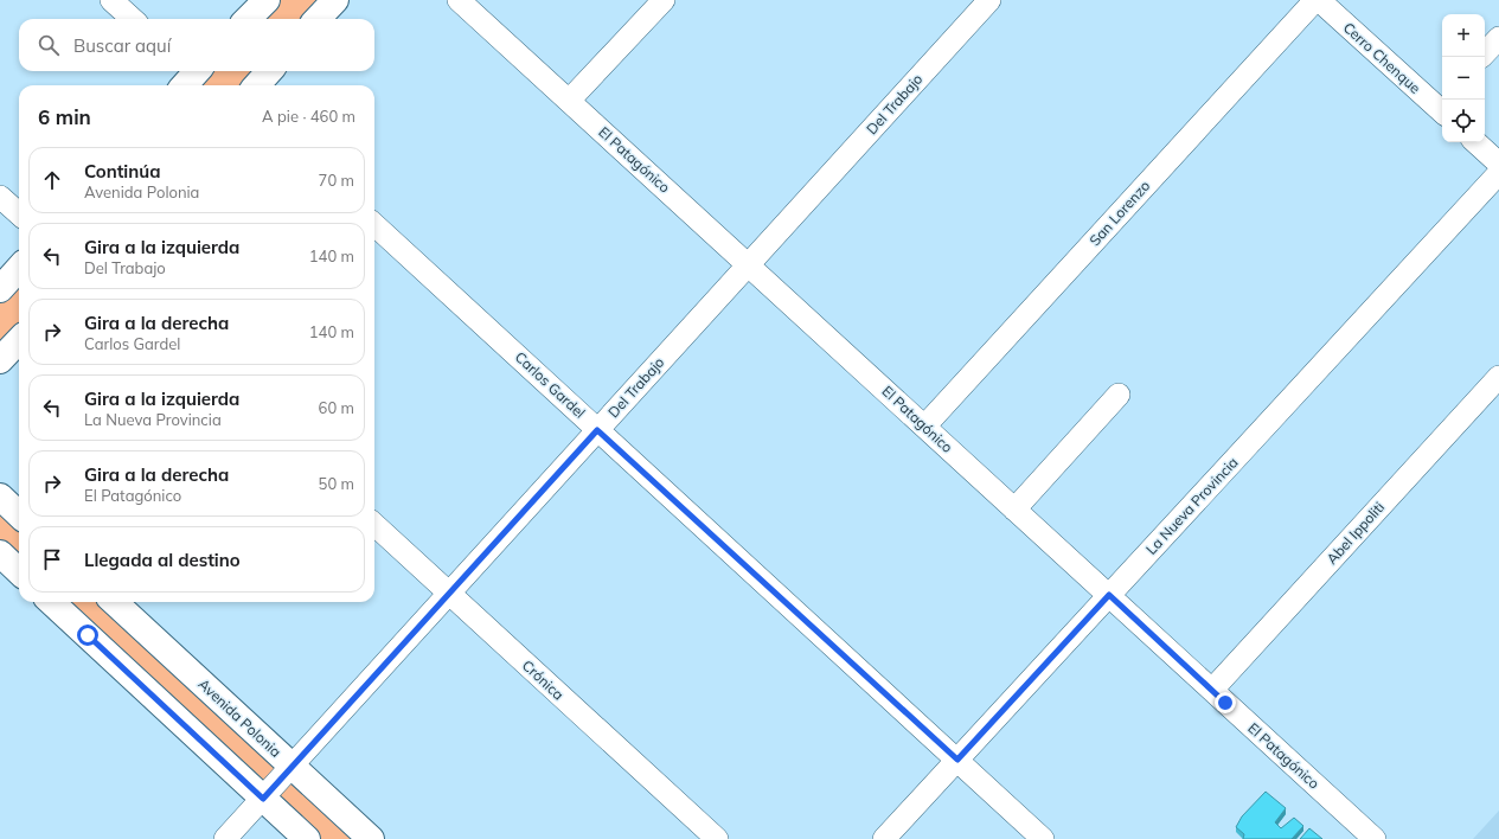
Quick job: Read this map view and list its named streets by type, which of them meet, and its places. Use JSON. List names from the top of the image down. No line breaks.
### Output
{"streets":{"main road":["Avenida Polonia"],"street":["Cerro Chenque","Del Trabajo","El Patagónico","San Lorenzo","Carlos Gardel","La Nueva Provincia","Abel Ippoliti","Crónica"]},"crossings":[["Del Trabajo","El Patagónico"],["Del Trabajo","Carlos Gardel"],["Del Trabajo","Crónica"],["Del Trabajo","Avenida Polonia"],["El Patagónico","San Lorenzo"],["El Patagónico","La Nueva Provincia"],["El Patagónico","Abel Ippoliti"],["Carlos Gardel","La Nueva Provincia"]],"page":{"map_buttons":["+","−"],"search":"Buscar aquí","heading":["6 min","A pie · 460 m"],"list":[["Continúa","Avenida Polonia","70 m"],["Gira a la izquierda","Del Trabajo","140 m"],["Gira a la derecha","Carlos Gardel","140 m"],["Gira a la izquierda","La Nueva Provincia","60 m"],["Gira a la derecha","El Patagónico","50 m"],"Llegada al destino"]}}
